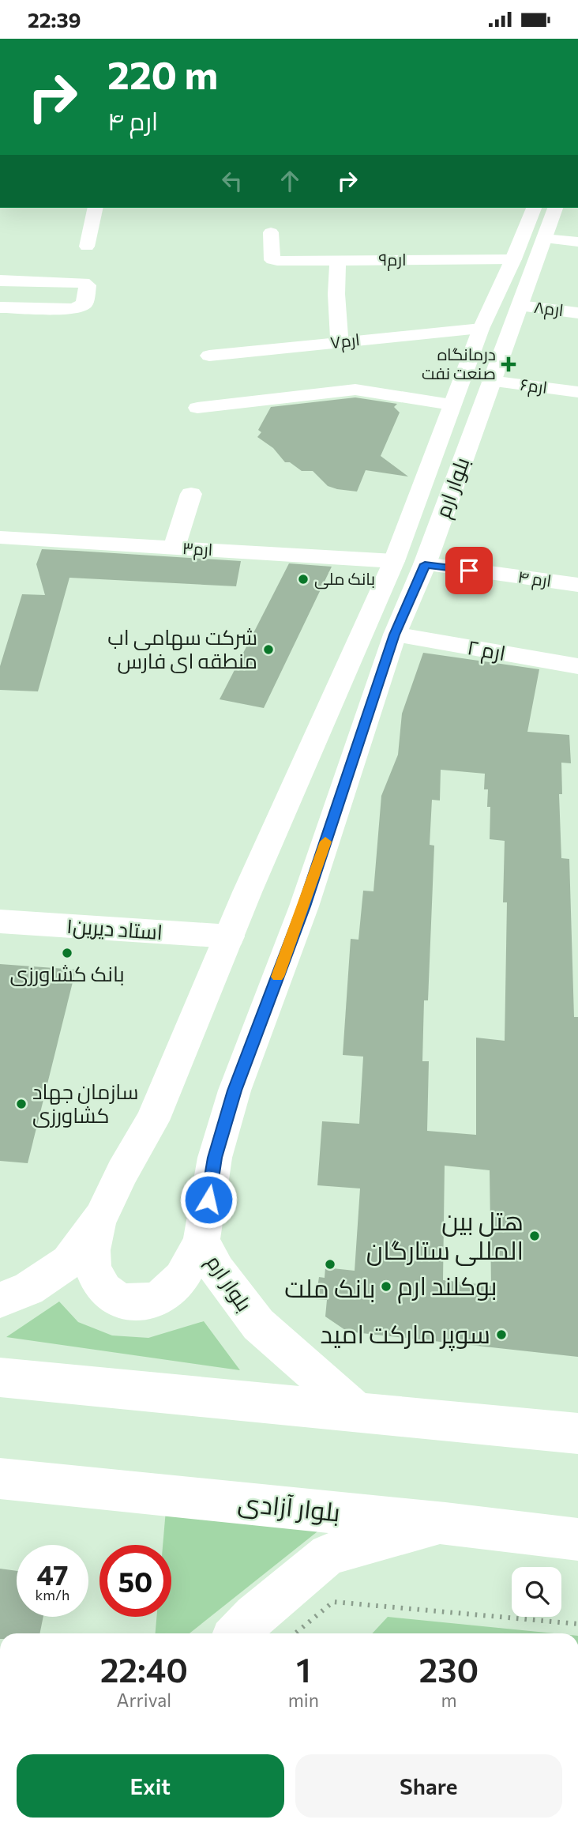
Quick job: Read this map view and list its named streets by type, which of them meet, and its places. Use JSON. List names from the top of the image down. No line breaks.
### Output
{"streets":{"main road":["ارم۹","ارم۸","ارم۷","ارم۶","بلوار ارم","ارم۳","ارم ۴","ارم ۲","استاد دیرین۱","بلوار آزادی"]},"crossings":[["ارم۹","بلوار ارم"],["ارم۸","بلوار ارم"],["ارم۷","بلوار ارم"],["ارم۶","بلوار ارم"],["بلوار ارم","ارم۳"],["بلوار ارم","ارم ۴"],["بلوار ارم","ارم ۲"],["بلوار ارم","استاد دیرین۱"]],"places":{"health":["درمانگاه صنعت نفت"],"other":["بانک ملی","شرکت سهامی اب منطقه ای فارس","بانک کشاورزی","سازمان جهاد کشاورزی","هتل بین المللی ستارگان","بانک ملت","بوکلند ارم","سوپر مارکت امید"]},"page":{"status":"22:39","turn":["220 m","ارم ۴"],"speed":"47 km/h","limit":"50","eta":["22:40","Arrival","1","min","230","m"],"buttons":["Exit","Share"]}}
